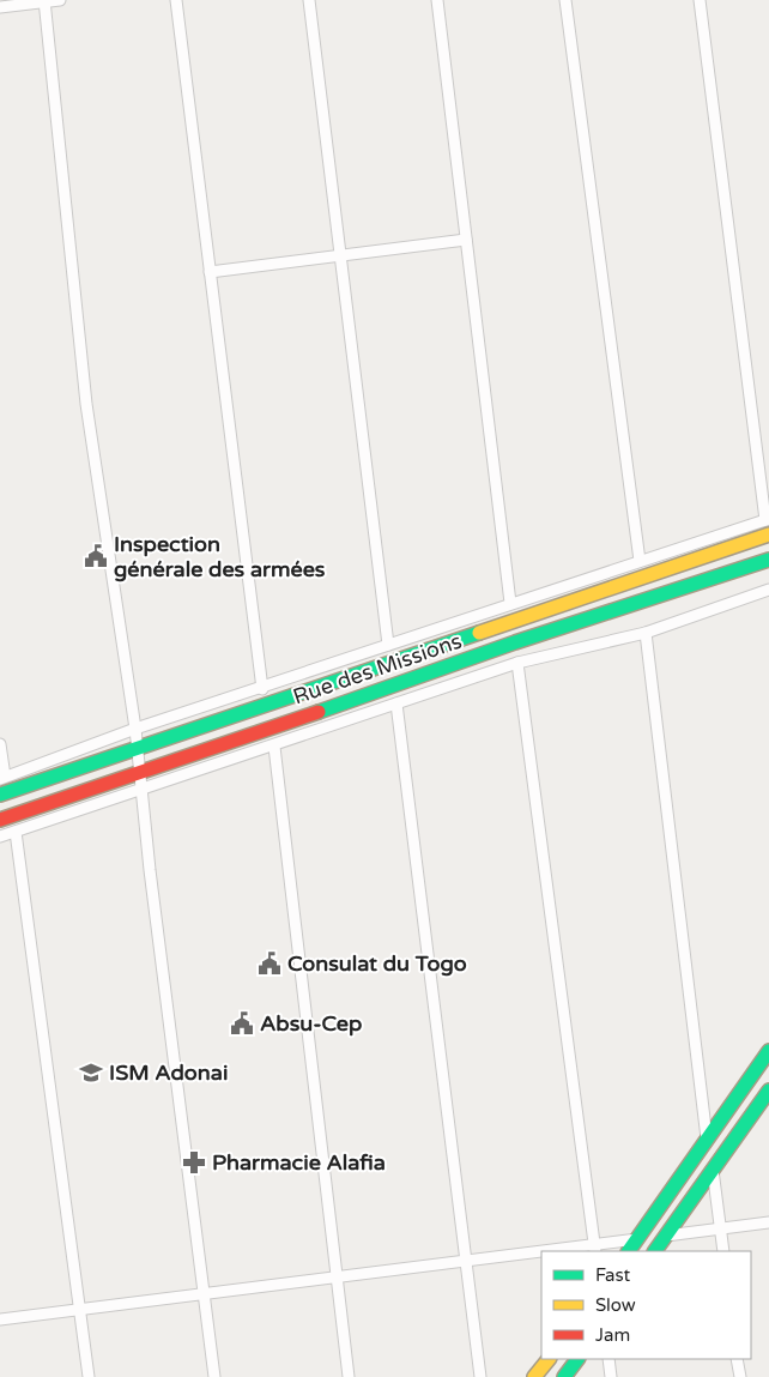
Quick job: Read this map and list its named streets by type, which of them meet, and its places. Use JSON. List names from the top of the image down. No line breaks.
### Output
{"streets":{"main road":["Rue des Missions"]},"places":{"public building":["Inspection générale des armées","Consulat du Togo","Absu-Cep"],"school or university":["ISM Adonai"],"pharmacy":["Pharmacie Alafia"]},"legend":["Fast","Slow","Jam"]}
